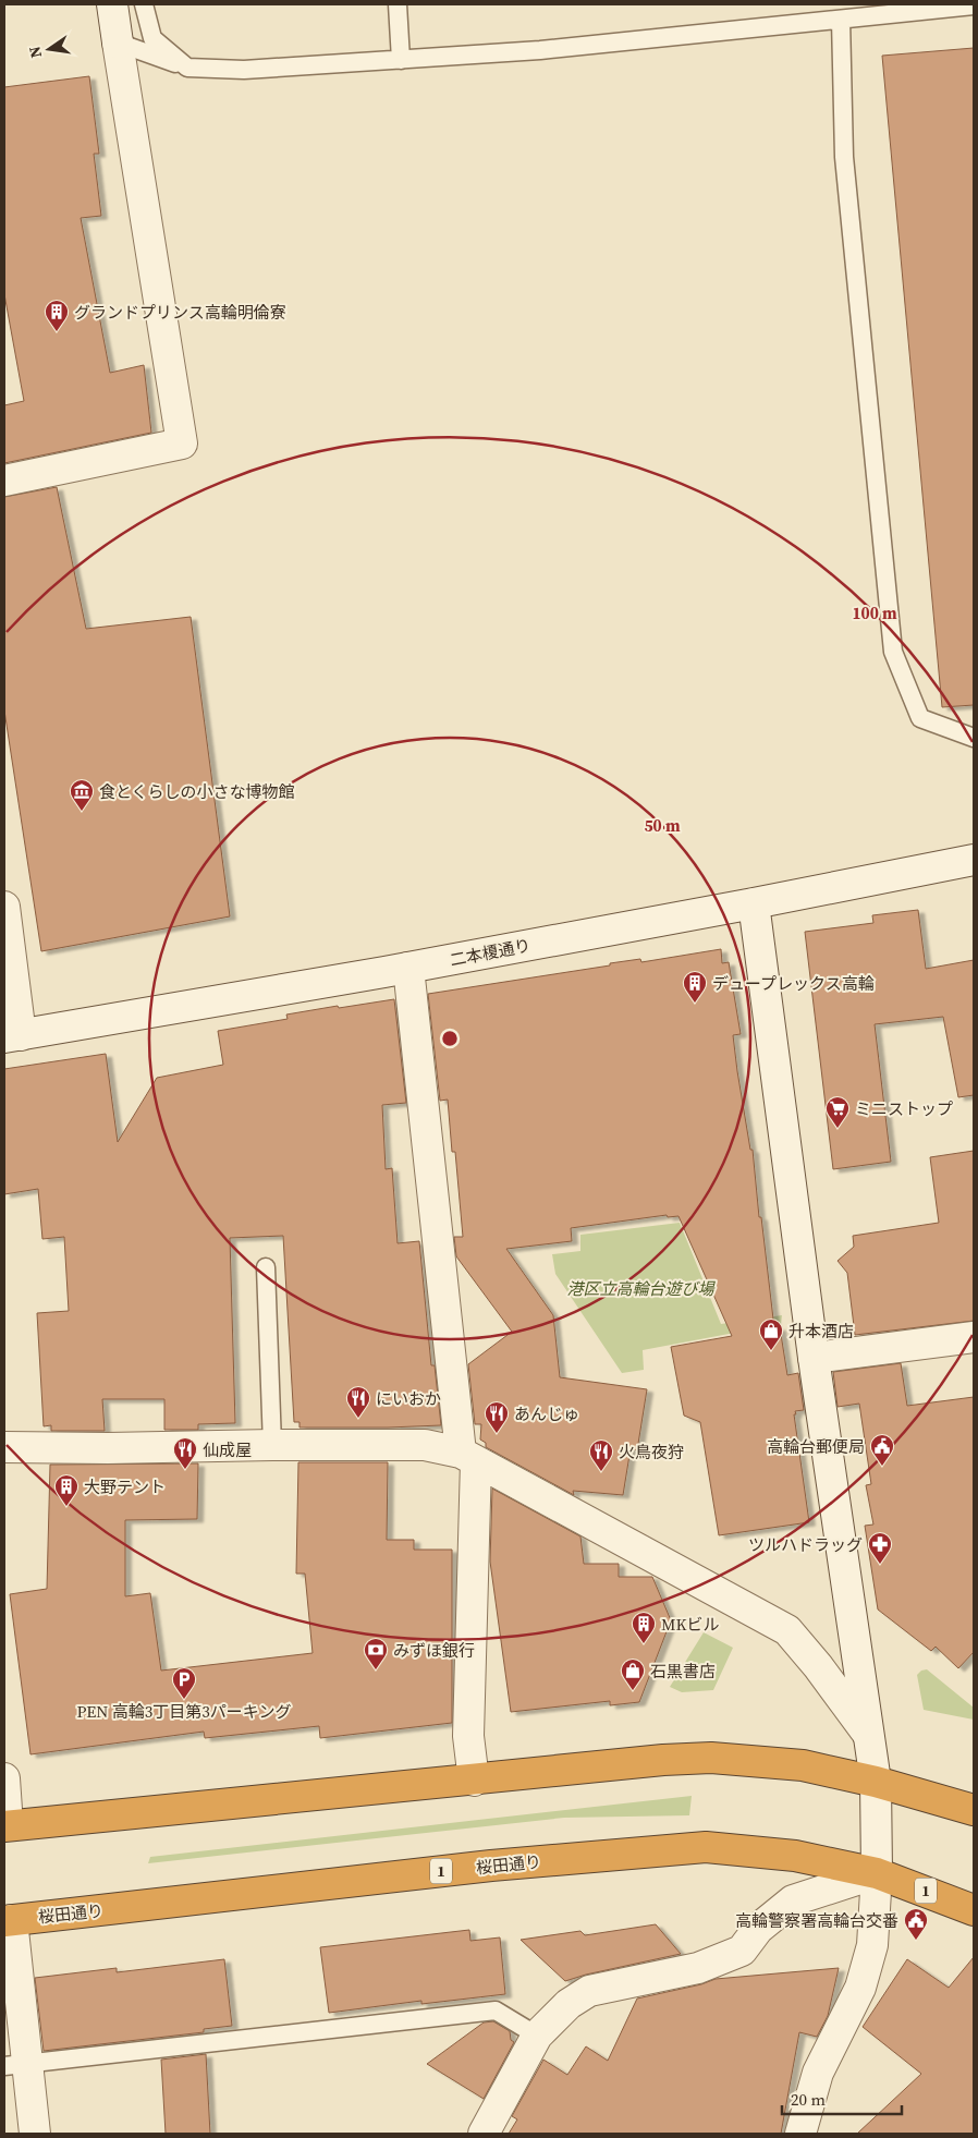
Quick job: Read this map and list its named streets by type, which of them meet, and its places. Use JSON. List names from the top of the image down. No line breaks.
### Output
{"streets":{"highway":["桜田通り","1"],"street":["二本榎通り"]},"parks":["港区立高輪台遊び場"],"places":{"building":["グランドプリンス高輪明倫寮","デュープレックス高輪","大野テント","MKビル"],"museum":["食とくらしの小さな博物館"],"supermarket":["ミニストップ"],"shop":["升本酒店","石黒書店"],"restaurant":["にいおか","あんじゅ","仙成屋","火鳥夜狩"],"public building":["高輪台郵便局","高輪警察署高輪台交番"],"pharmacy":["ツルハドラッグ"],"bank":["みずほ銀行"],"parking":["PEN 高輪3丁目第3パーキング"]},"scale_bar":"20 m","north":"left","rings":["100 m","50 m"]}
